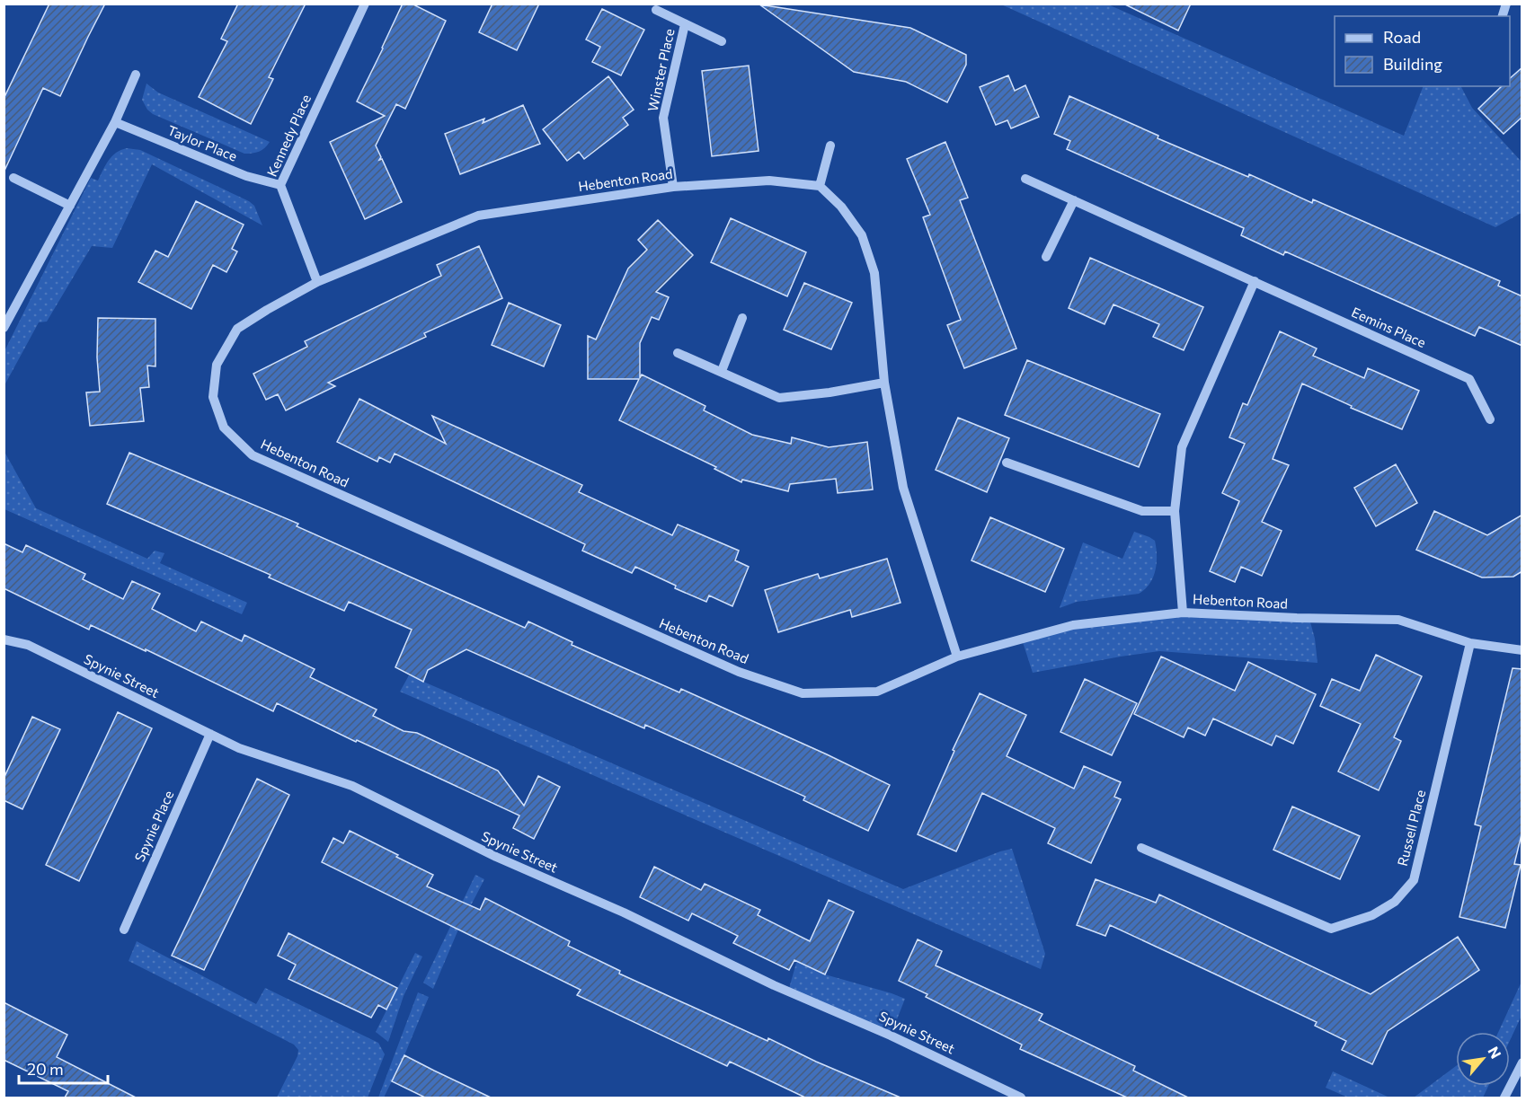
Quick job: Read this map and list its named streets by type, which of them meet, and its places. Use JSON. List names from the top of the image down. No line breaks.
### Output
{"streets":{"street":["Winster Place","Kennedy Place","Taylor Place","Hebenton Road","Eemins Place","Spynie Street","Spynie Place","Russell Place"]},"crossings":[["Winster Place","Hebenton Road"],["Kennedy Place","Taylor Place"],["Kennedy Place","Hebenton Road"],["Hebenton Road","Russell Place"],["Spynie Street","Spynie Place"]],"legend":["Road","Building"],"scale_bar":"20 m","north":"top right"}
